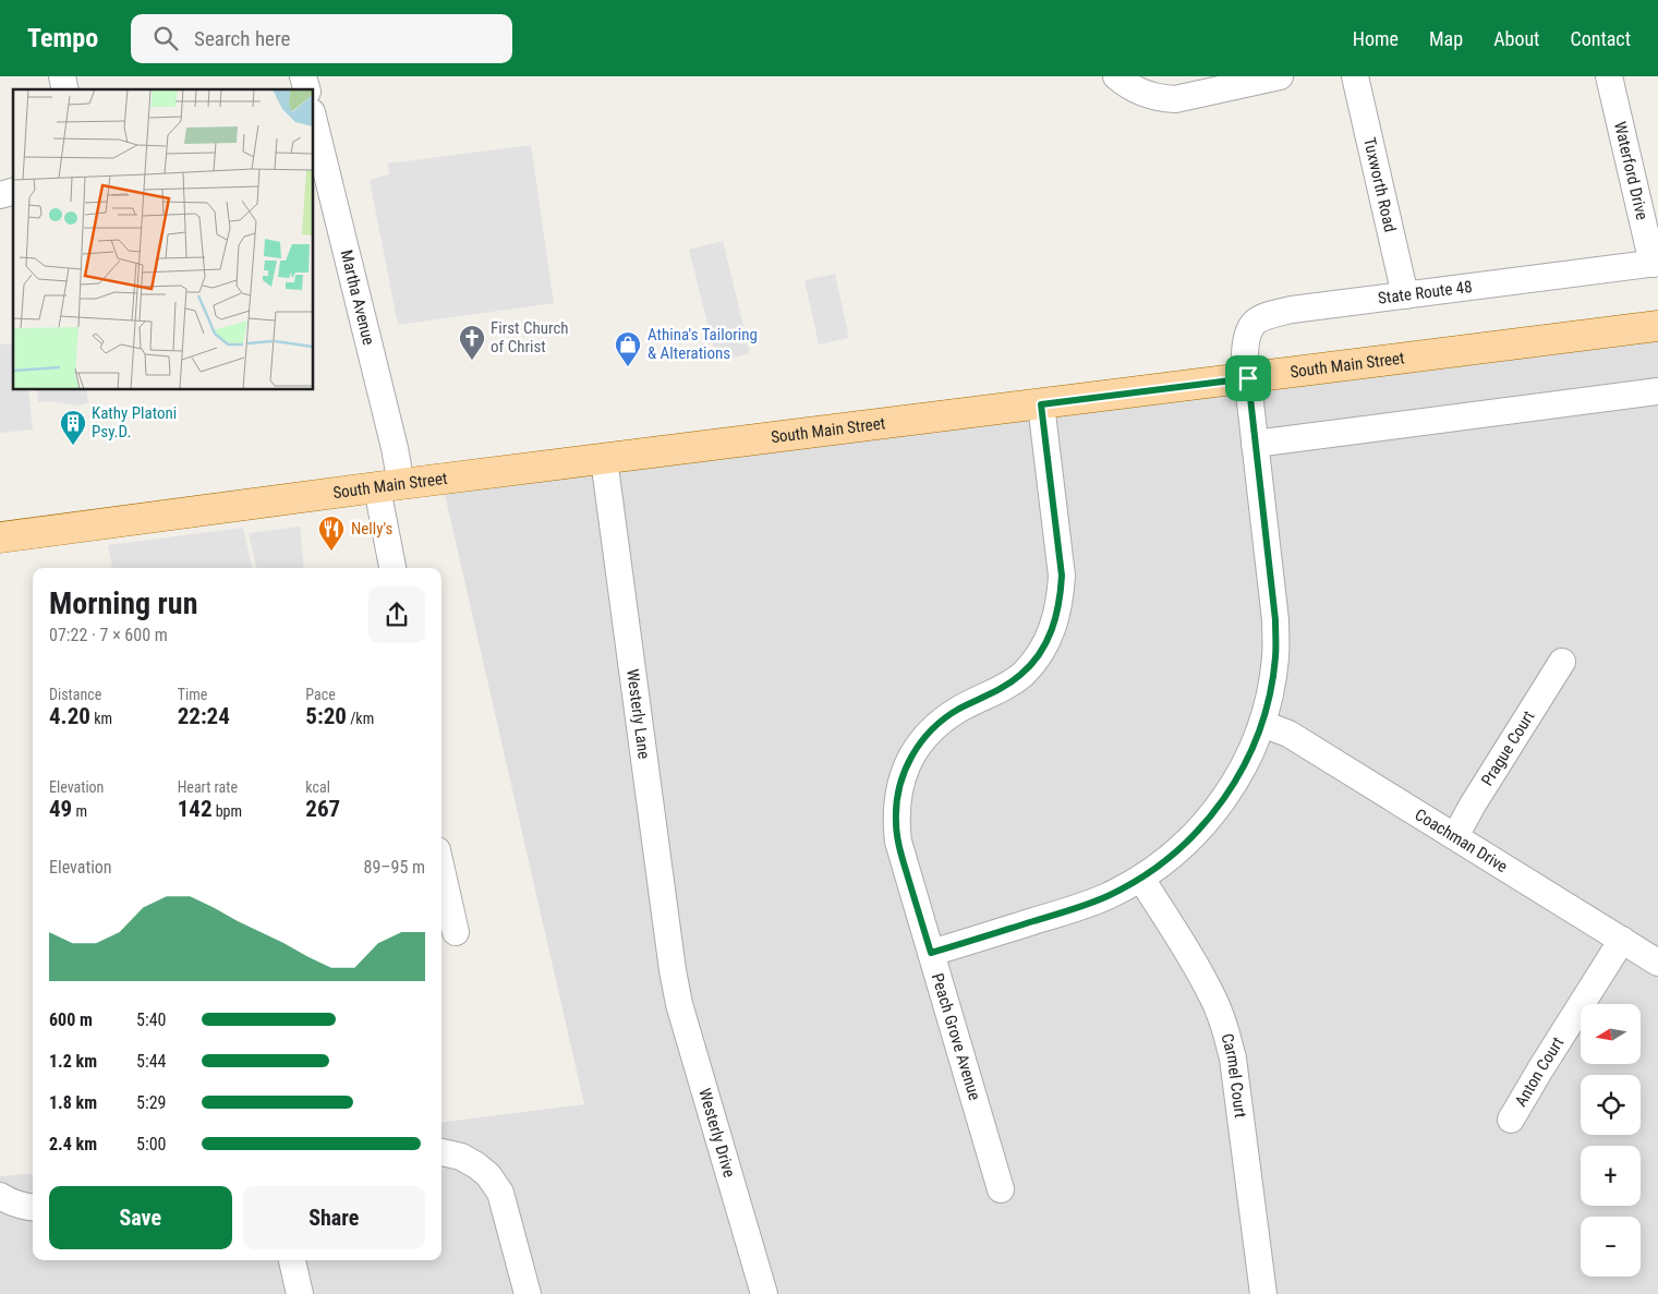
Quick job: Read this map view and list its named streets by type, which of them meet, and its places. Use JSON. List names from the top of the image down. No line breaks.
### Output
{"streets":{"main road":["South Main Street"],"street":["Waterford Drive","Tuxworth Road","State Route 48","Martha Avenue","Westerly Lane","Prague Court","Coachman Drive","Peach Grove Avenue","Anton Court","Carmel Court","Westerly Drive"]},"crossings":[["Waterford Drive","State Route 48"],["Tuxworth Road","State Route 48"],["State Route 48","South Main Street"],["State Route 48","Coachman Drive"],["State Route 48","Peach Grove Avenue"],["State Route 48","Carmel Court"],["Martha Avenue","South Main Street"],["South Main Street","Westerly Lane"],["South Main Street","Peach Grove Avenue"],["Westerly Lane","Westerly Drive"],["Prague Court","Coachman Drive"],["Coachman Drive","Anton Court"]],"places":{"church":["First Church of Christ"],"shop":["Athina's Tailoring & Alterations"],"building":["Kathy Platoni Psy.D."],"restaurant":["Nelly's"]},"north":"left","page":{"header":"Tempo","search":"Search here","nav":["Home","Map","About","Contact"],"heading":["Morning run","07:22 · 7 × 600 m"],"stats":[["Distance","4.20 km"],["Time","22:24"],["Pace","5:20 /km"],["Elevation","49 m"],["Heart rate","142 bpm"],["kcal","267"]],"chart":["Elevation","89–95 m"],"list":[{"name":"600 m","note":"5:40"},{"name":"1.2 km","note":"5:44"},{"name":"1.8 km","note":"5:29"},{"name":"2.4 km","note":"5:00"}],"map_buttons":["+","−"],"buttons":["Save","Share"]}}
